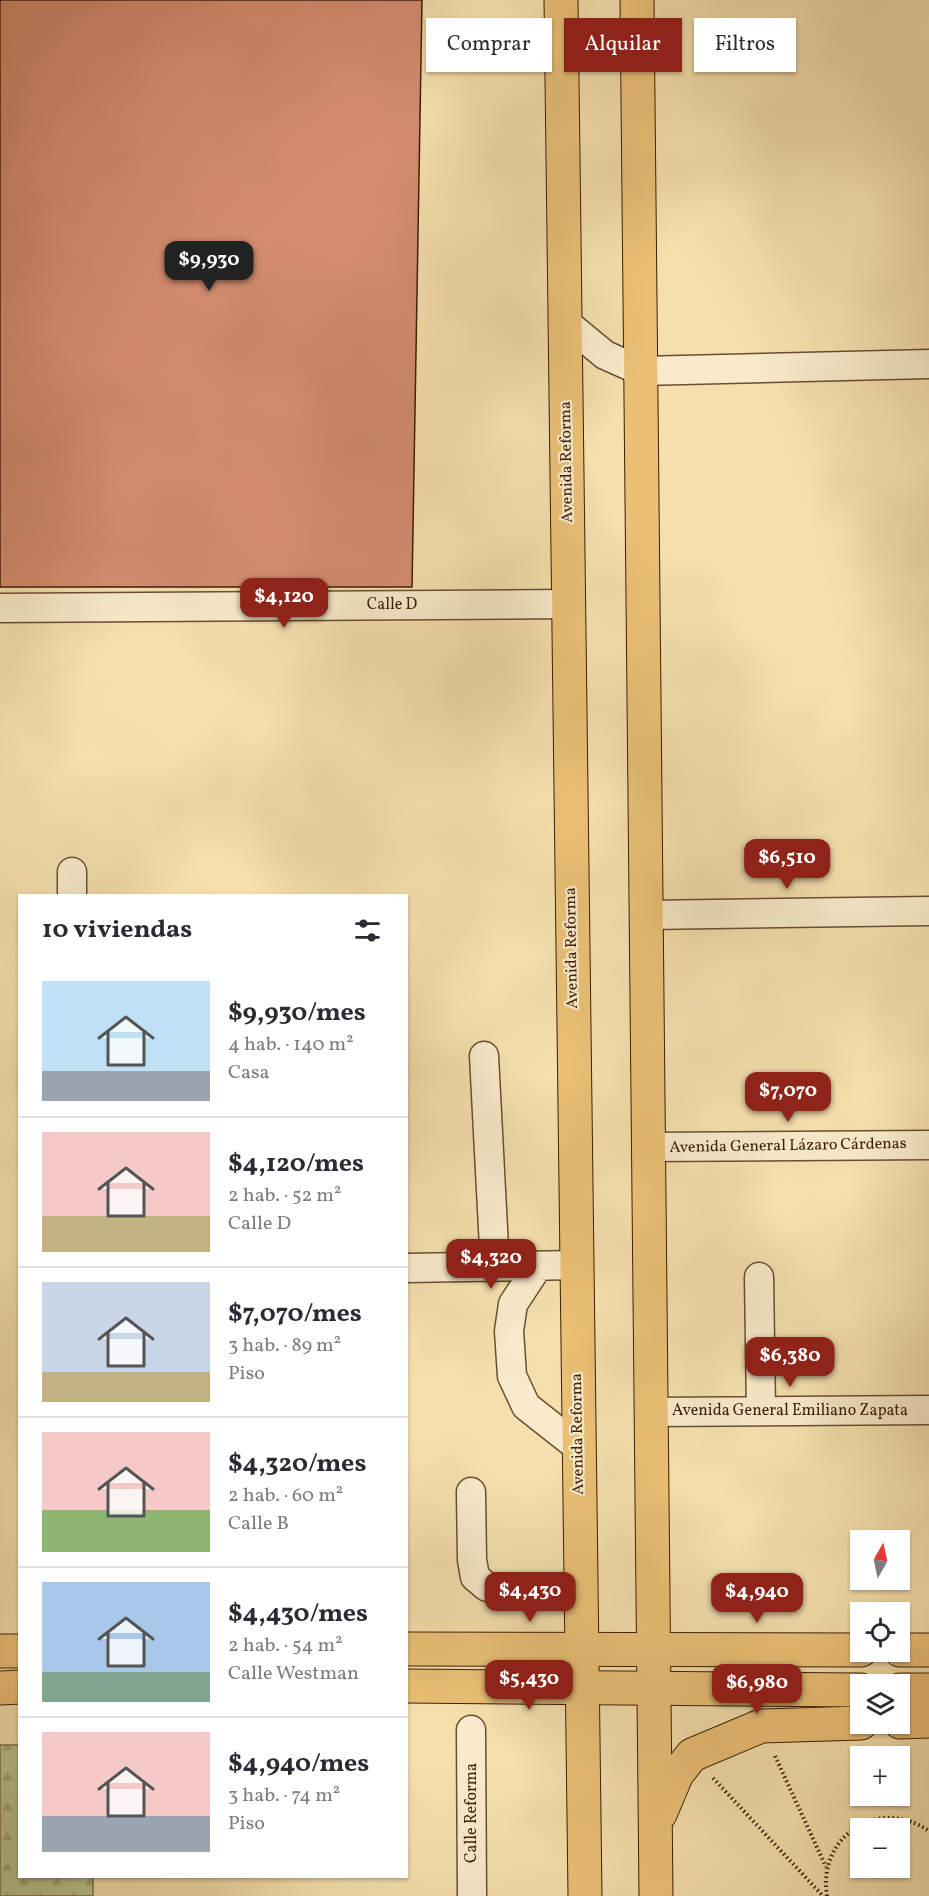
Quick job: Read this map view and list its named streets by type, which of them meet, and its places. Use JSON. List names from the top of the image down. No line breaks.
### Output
{"streets":{"main road":["Avenida Reforma"],"street":["Calle D","Avenida General Lázaro Cárdenas","Avenida General Emiliano Zapata","Calle Reforma"]},"crossings":[["Avenida Reforma","Calle D"]],"north":"top","page":{"chip":["Comprar","Alquilar","Filtros"],"price":["$9,930","$4,120","$6,510","$7,070","$4,320","$6,380","$4,430","$4,940","$5,430","$6,980"],"heading":"10 viviendas","list":[{"name":"$9,930/mes","note":"4 hab. · 140 m² · Casa"},{"name":"$4,120/mes","note":"2 hab. · 52 m² · Calle D"},{"name":"$7,070/mes","note":"3 hab. · 89 m² · Piso"},{"name":"$4,320/mes","note":"2 hab. · 60 m² · Calle B"},{"name":"$4,430/mes","note":"2 hab. · 54 m² · Calle Westman"},{"name":"$4,940/mes","note":"3 hab. · 74 m² · Piso"}],"map_buttons":["+","−"]}}
